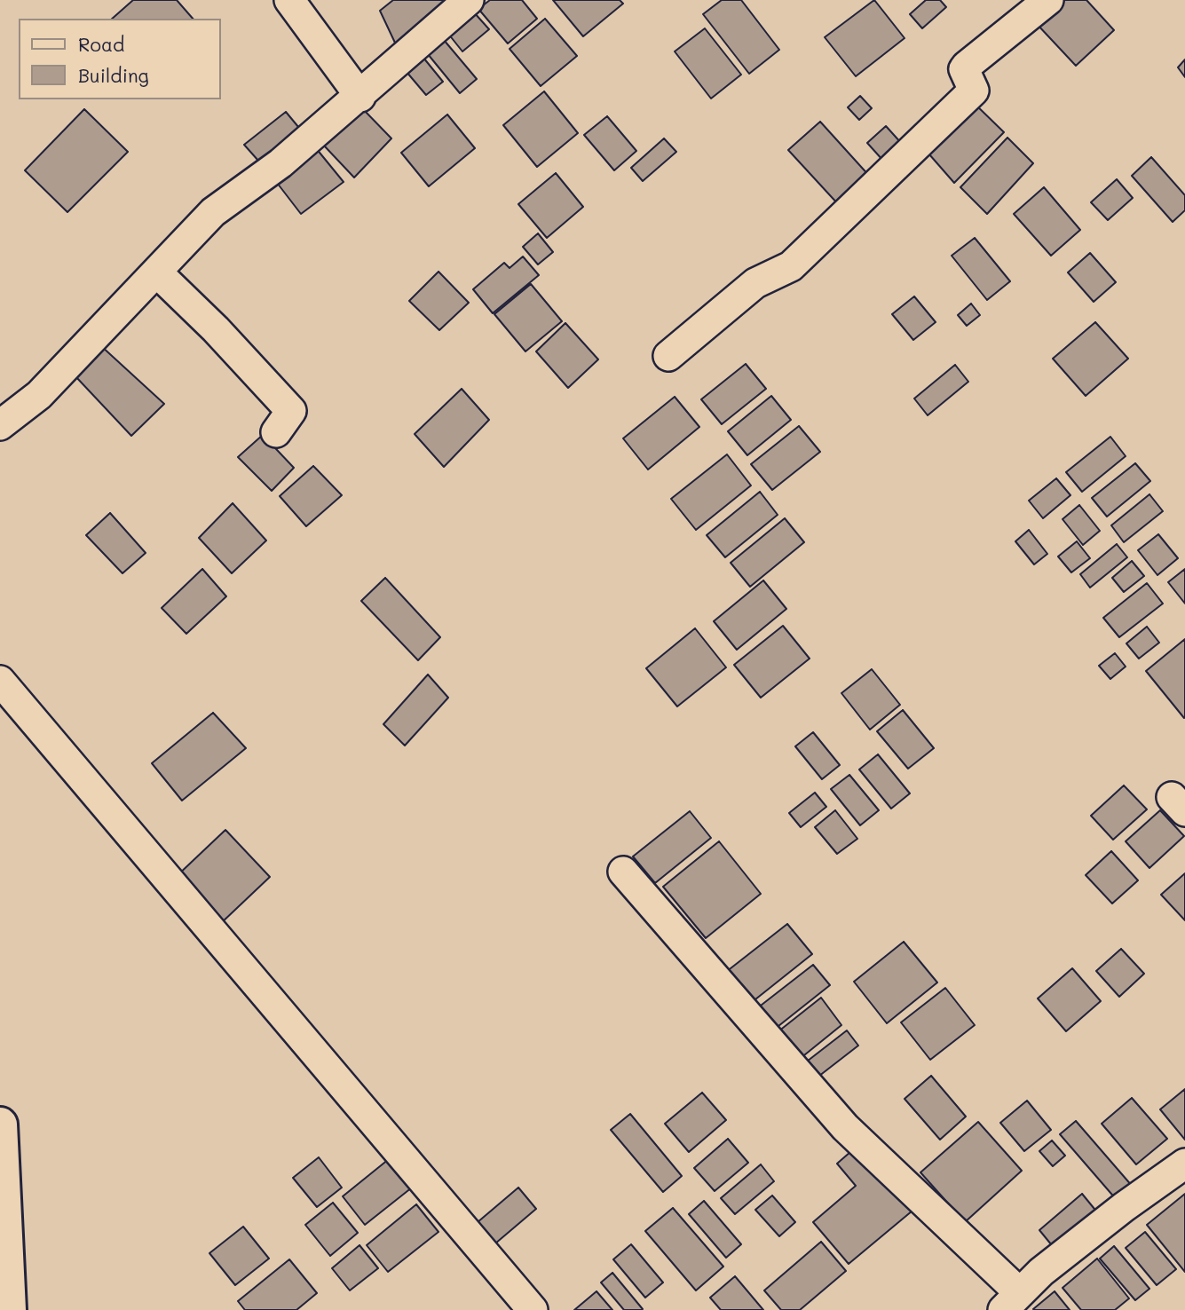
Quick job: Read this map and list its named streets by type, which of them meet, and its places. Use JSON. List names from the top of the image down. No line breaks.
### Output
{"legend":["Road","Building"]}
